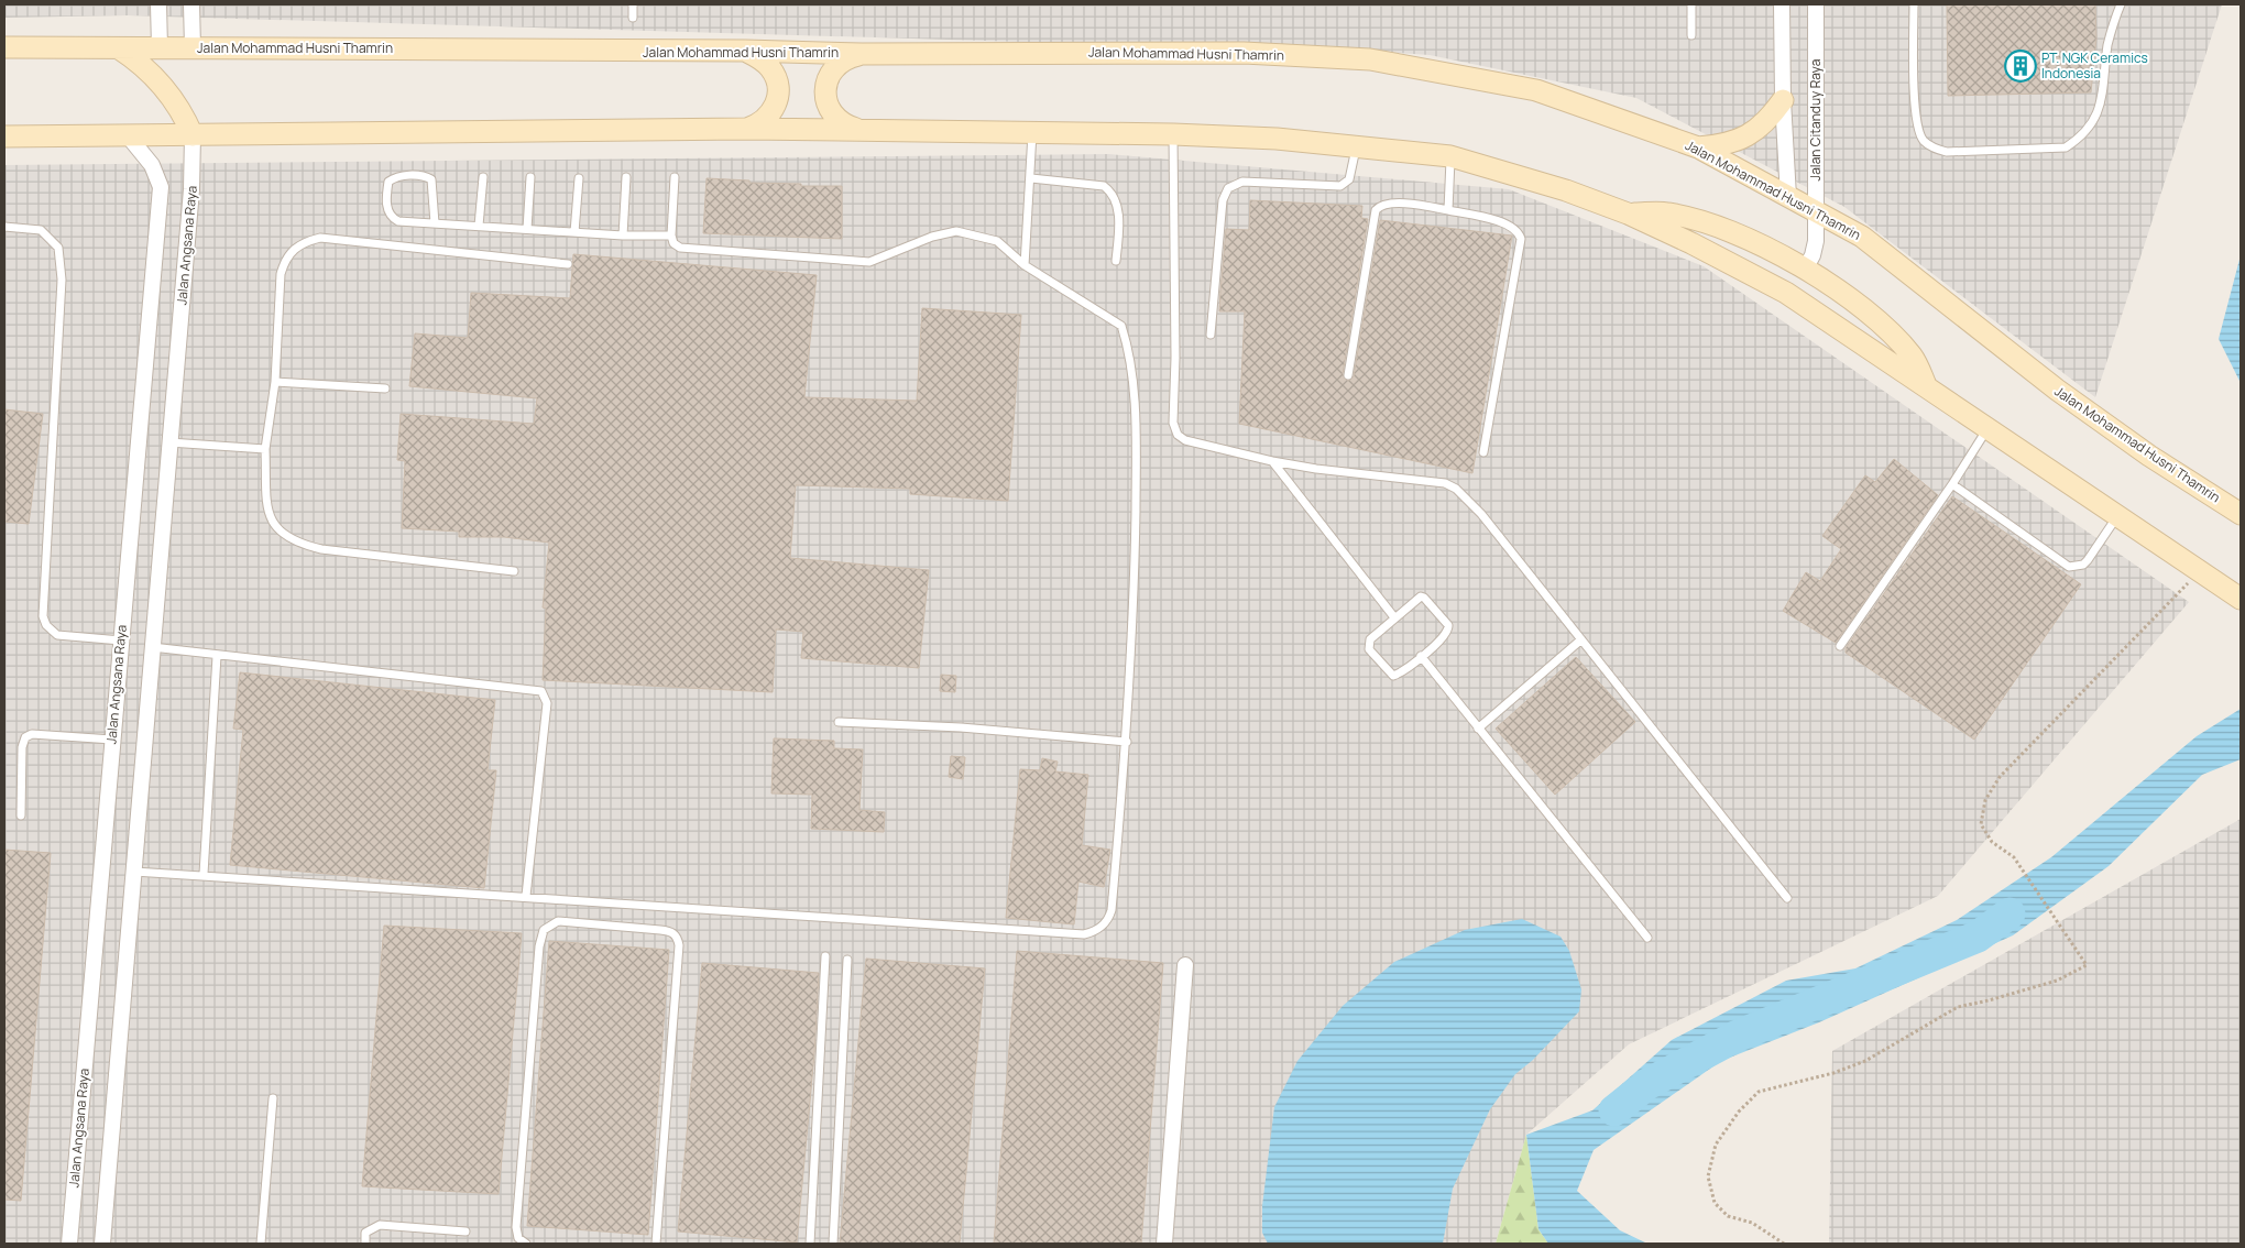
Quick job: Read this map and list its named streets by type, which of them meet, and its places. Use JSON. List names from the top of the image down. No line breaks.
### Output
{"streets":{"street":["Jalan Mohammad Husni Thamrin","Jalan Citanduy Raya","Jalan Angsana Raya"]},"crossings":[["Jalan Mohammad Husni Thamrin","Jalan Citanduy Raya"]],"places":{"building":["PT. NGK Ceramics Indonesia"]}}
